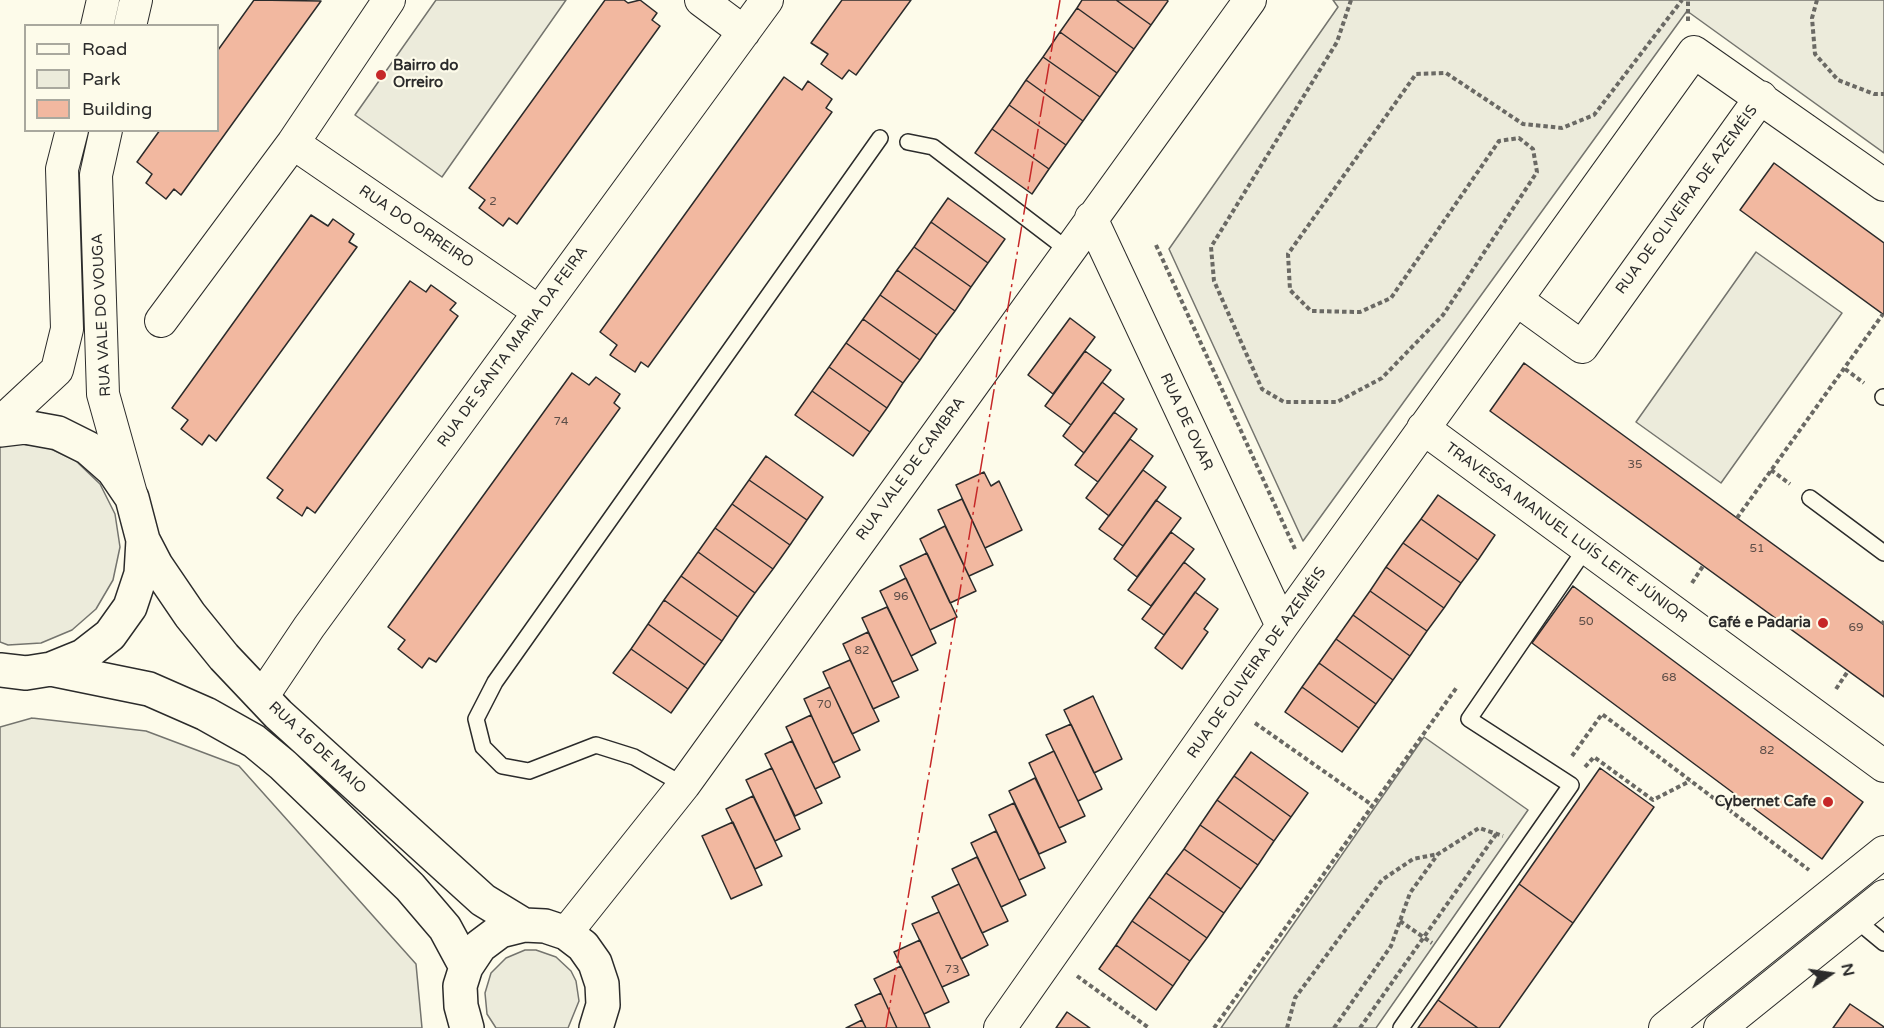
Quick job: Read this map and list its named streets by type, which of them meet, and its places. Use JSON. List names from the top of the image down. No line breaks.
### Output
{"streets":{"street":["RUA DE OLIVEIRA DE AZEMÉIS","RUA DO ORREIRO","RUA VALE DO VOUGA","RUA DE SANTA MARIA DA FEIRA","RUA DE OVAR","RUA VALE DE CAMBRA","TRAVESSA MANUEL LUÍS LEITE JÚNIOR","RUA 16 DE MAIO"]},"crossings":[["RUA DE OLIVEIRA DE AZEMÉIS","RUA DE OVAR"],["RUA DE OLIVEIRA DE AZEMÉIS","TRAVESSA MANUEL LUÍS LEITE JÚNIOR"],["RUA DO ORREIRO","RUA DE SANTA MARIA DA FEIRA"],["RUA VALE DO VOUGA","RUA 16 DE MAIO"],["RUA DE SANTA MARIA DA FEIRA","RUA 16 DE MAIO"],["RUA DE OVAR","RUA VALE DE CAMBRA"],["RUA VALE DE CAMBRA","RUA 16 DE MAIO"]],"places":["Bairro do Orreiro","Café e Padaria","Cybernet Cafe"],"house_numbers":["2","74","35","51","96","50","69","82","68","70","82","73"],"legend":["Road","Park","Building"],"north":"right"}
